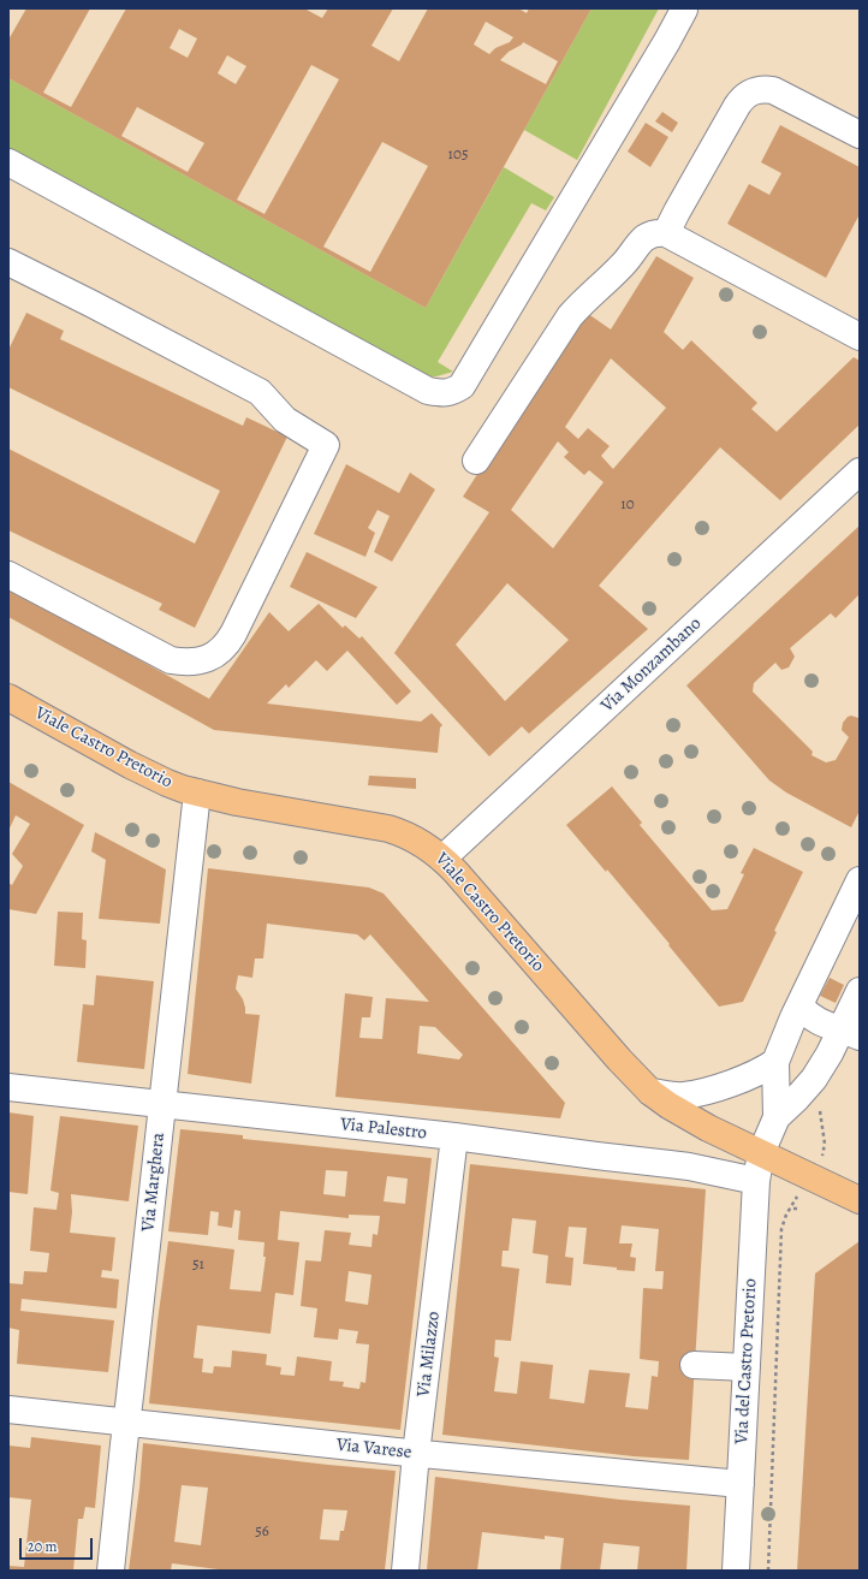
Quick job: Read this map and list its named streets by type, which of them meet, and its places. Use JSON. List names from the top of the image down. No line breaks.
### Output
{"streets":{"main road":["Viale Castro Pretorio"],"street":["Via Monzambano","Via Palestro","Via Marghera","Via Milazzo","Via del Castro Pretorio","Via Varese"]},"crossings":[["Via Monzambano","Viale Castro Pretorio"],["Viale Castro Pretorio","Via Marghera"],["Viale Castro Pretorio","Via del Castro Pretorio"],["Via Palestro","Via Marghera"],["Via Palestro","Via Milazzo"],["Via Palestro","Via del Castro Pretorio"],["Via Marghera","Via Varese"],["Via Milazzo","Via Varese"],["Via del Castro Pretorio","Via Varese"]],"house_numbers":["105","10","51","56"],"scale_bar":"20 m"}
